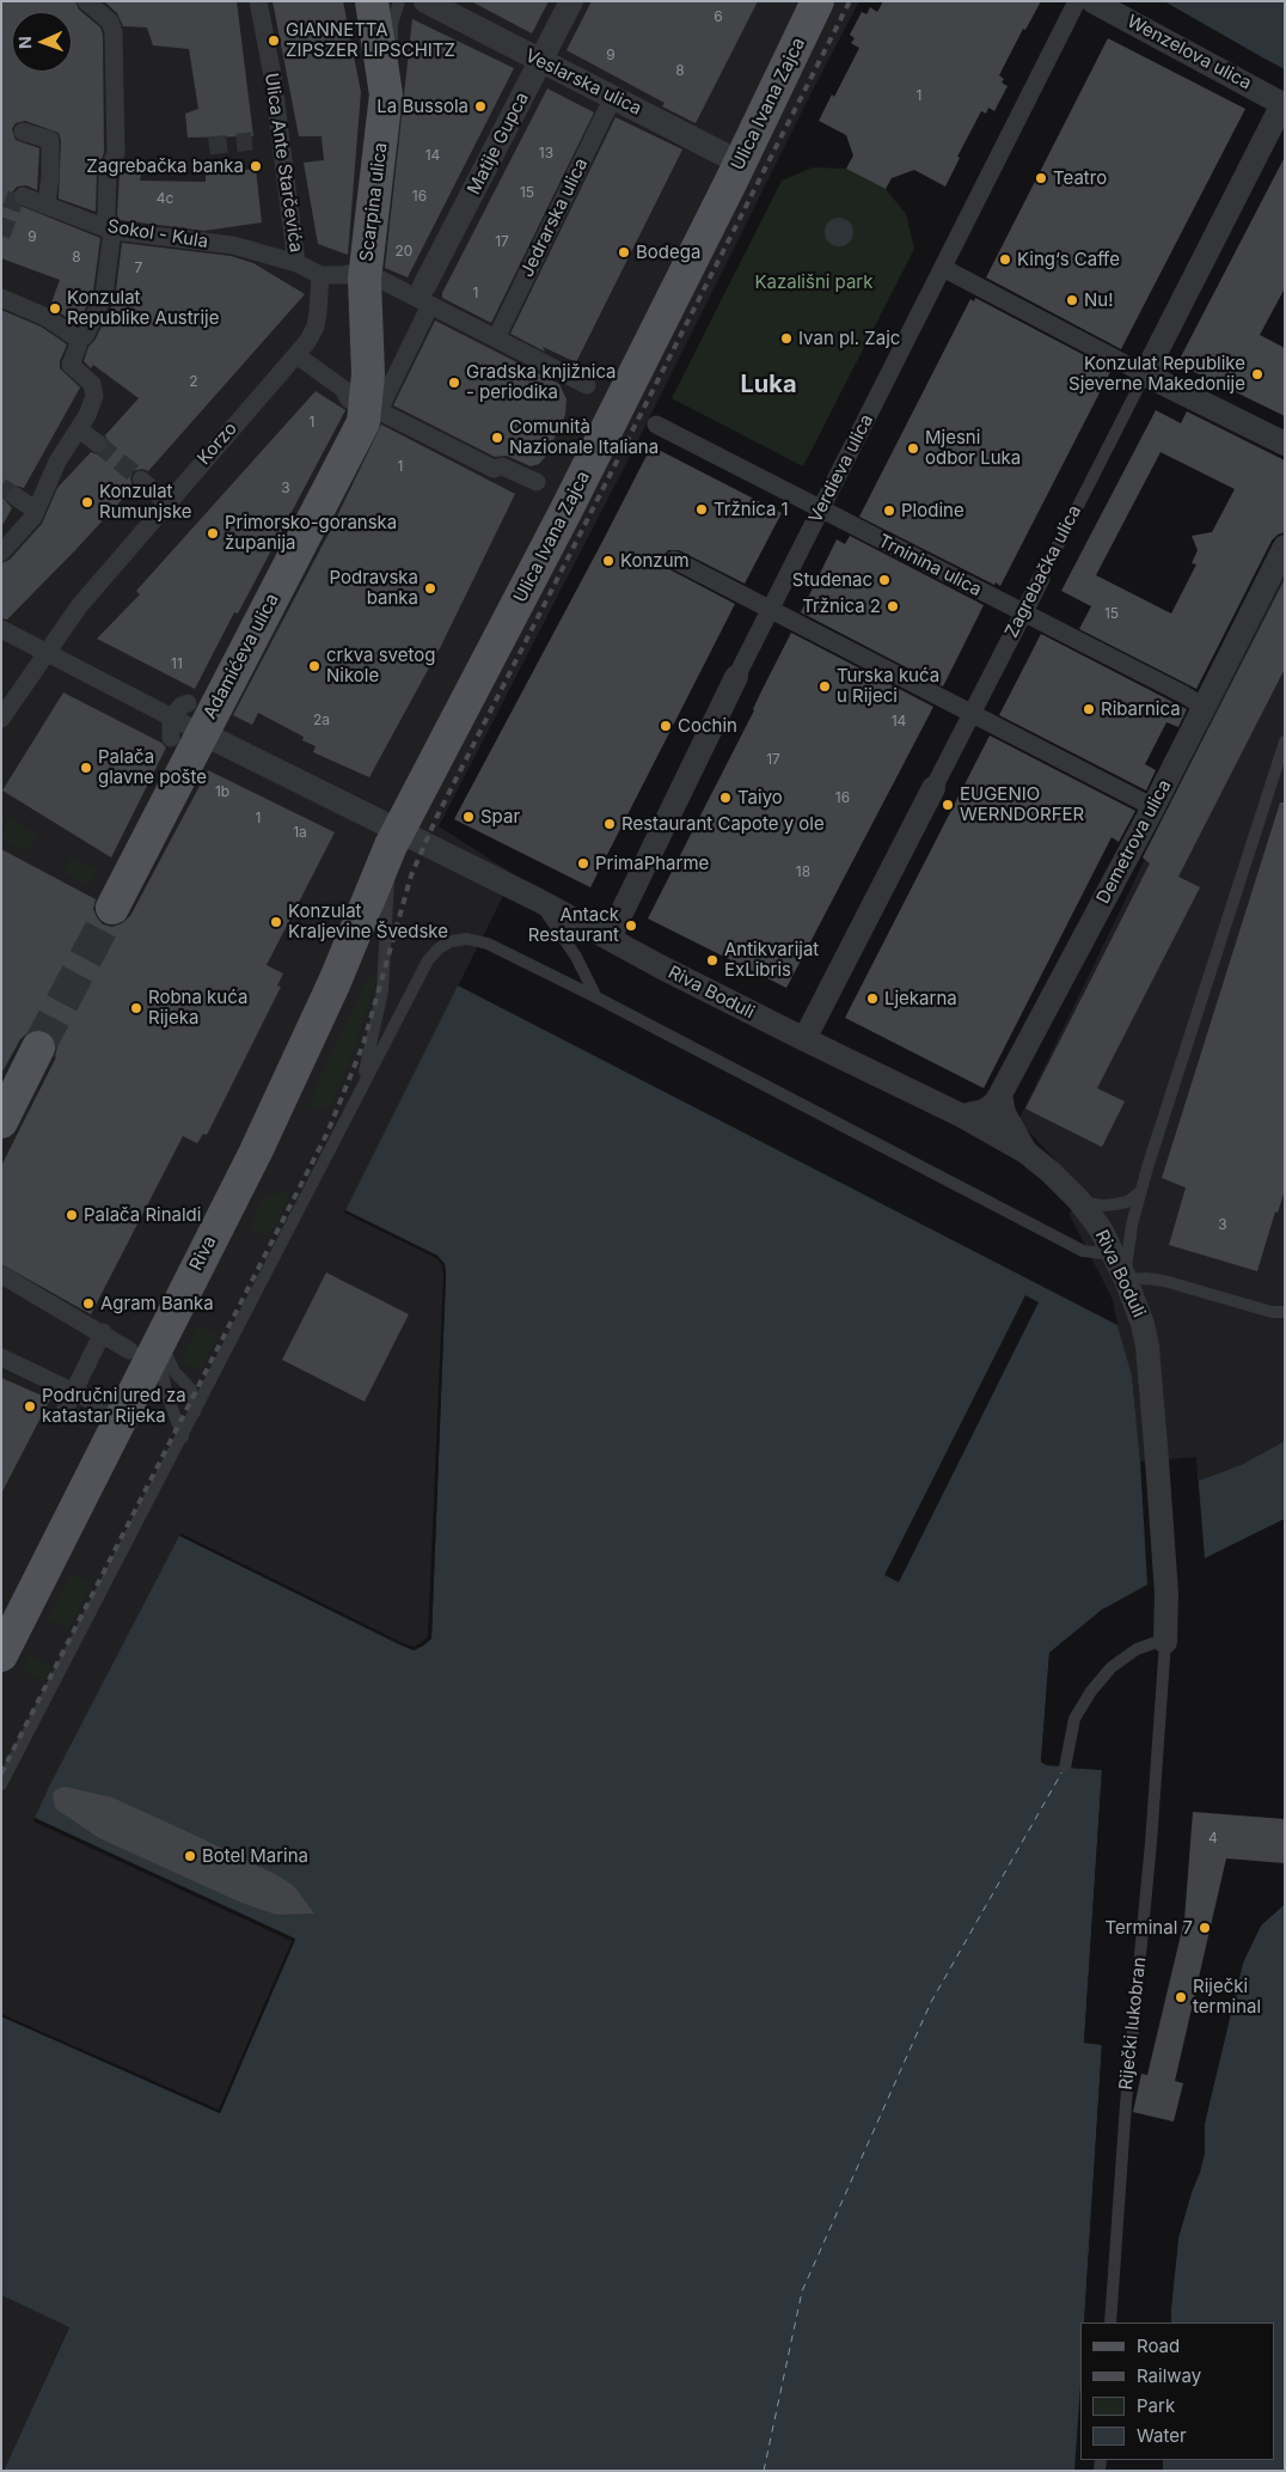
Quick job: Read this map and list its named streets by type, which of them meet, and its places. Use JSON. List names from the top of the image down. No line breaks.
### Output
{"streets":{"main road":["Ulica Ivana Zajca","Scarpina ulica","Adamićeva ulica","Riva"],"street":["Wenzelova ulica","Veslarska ulica","Matije Gupca","Ulica Ante Starčevića","Jedrarska ulica","Sokol - Kula","Korzo","Verdieva ulica","Trninina ulica","Zagrebačka ulica","Demetrova ulica","Riva Boduli","Riječki lukobran"]},"crossings":[["Wenzelova ulica","Zagrebačka ulica"],["Veslarska ulica","Ulica Ivana Zajca"],["Veslarska ulica","Matije Gupca"],["Veslarska ulica","Jedrarska ulica"],["Ulica Ivana Zajca","Riva Boduli"],["Ulica Ivana Zajca","Riva"],["Ulica Ante Starčevića","Sokol - Kula"],["Ulica Ante Starčevića","Korzo"],["Scarpina ulica","Adamićeva ulica"],["Verdieva ulica","Trninina ulica"],["Verdieva ulica","Riva Boduli"],["Trninina ulica","Zagrebačka ulica"],["Trninina ulica","Demetrova ulica"],["Zagrebačka ulica","Riva Boduli"],["Adamićeva ulica","Riva Boduli"],["Demetrova ulica","Riva Boduli"],["Riva Boduli","Riva"],["Riva Boduli","Riječki lukobran"]],"districts":["Luka"],"parks":["Kazališni park"],"places":["GIANNETTA ZIPSZER LIPSCHITZ","La Bussola","Zagrebačka banka","Teatro","Bodega","King‘s Caffe","Nu!","Konzulat Republike Austrije","Ivan pl. Zajc","Konzulat Republike Sjeverne Makedonije","Gradska knjižnica - periodika","Comunità Nazionale Italiana","Mjesni odbor Luka","Konzulat Rumunjske","Tržnica 1","Plodine","Primorsko-goranska županija","Konzum","Studenac","Podravska banka","Tržnica 2","crkva svetog Nikole","Turska kuća u Rijeci","Ribarnica","Cochin","Palača glavne pošte","Taiyo","EUGENIO WERNDORFER","Spar","Restaurant Capote y ole","PrimaPharme","Konzulat Kraljevine Švedske","Antack Restaurant","Antikvarijat ExLibris","Ljekarna","Robna kuća Rijeka","Palača Rinaldi","Agram Banka","Područni ured za katastar Rijeka","Botel Marina","Terminal 7","Riječki terminal"],"house_numbers":["6","9","8","1","13","14","15","16","4c","9","17","20","8","7","1","2","1","1","3","15","11","2a","14","17","1b","16","1","1a","18","3","4"],"legend":["Road","Railway","Park","Water"],"north":"left"}
